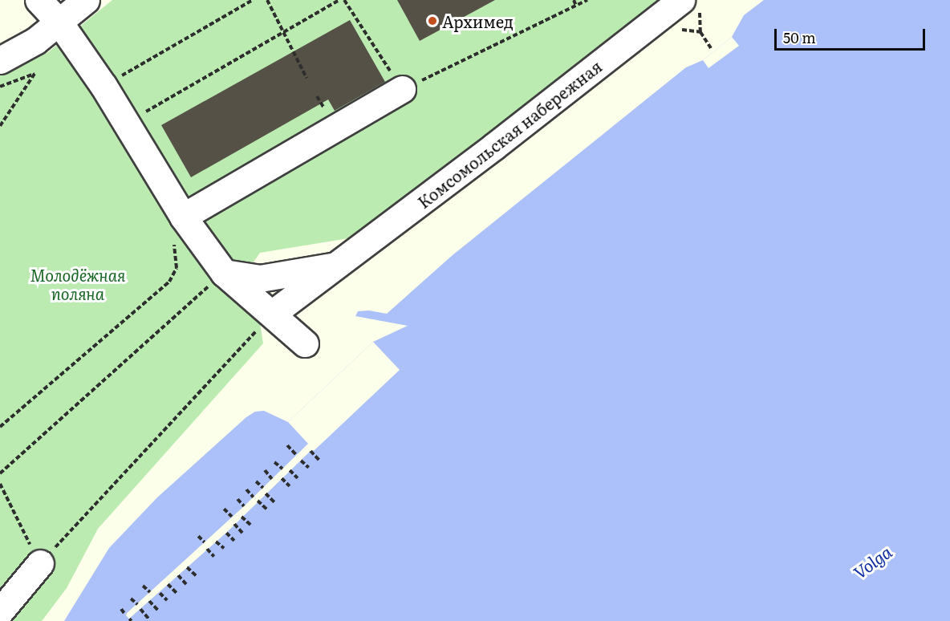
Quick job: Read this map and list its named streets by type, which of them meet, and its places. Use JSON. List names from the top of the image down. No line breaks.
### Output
{"streets":{"street":["Комсомольская набережная"]},"water":["Volga"],"parks":["Молодёжная поляна"],"places":["Архимед"],"scale_bar":"50 m"}
